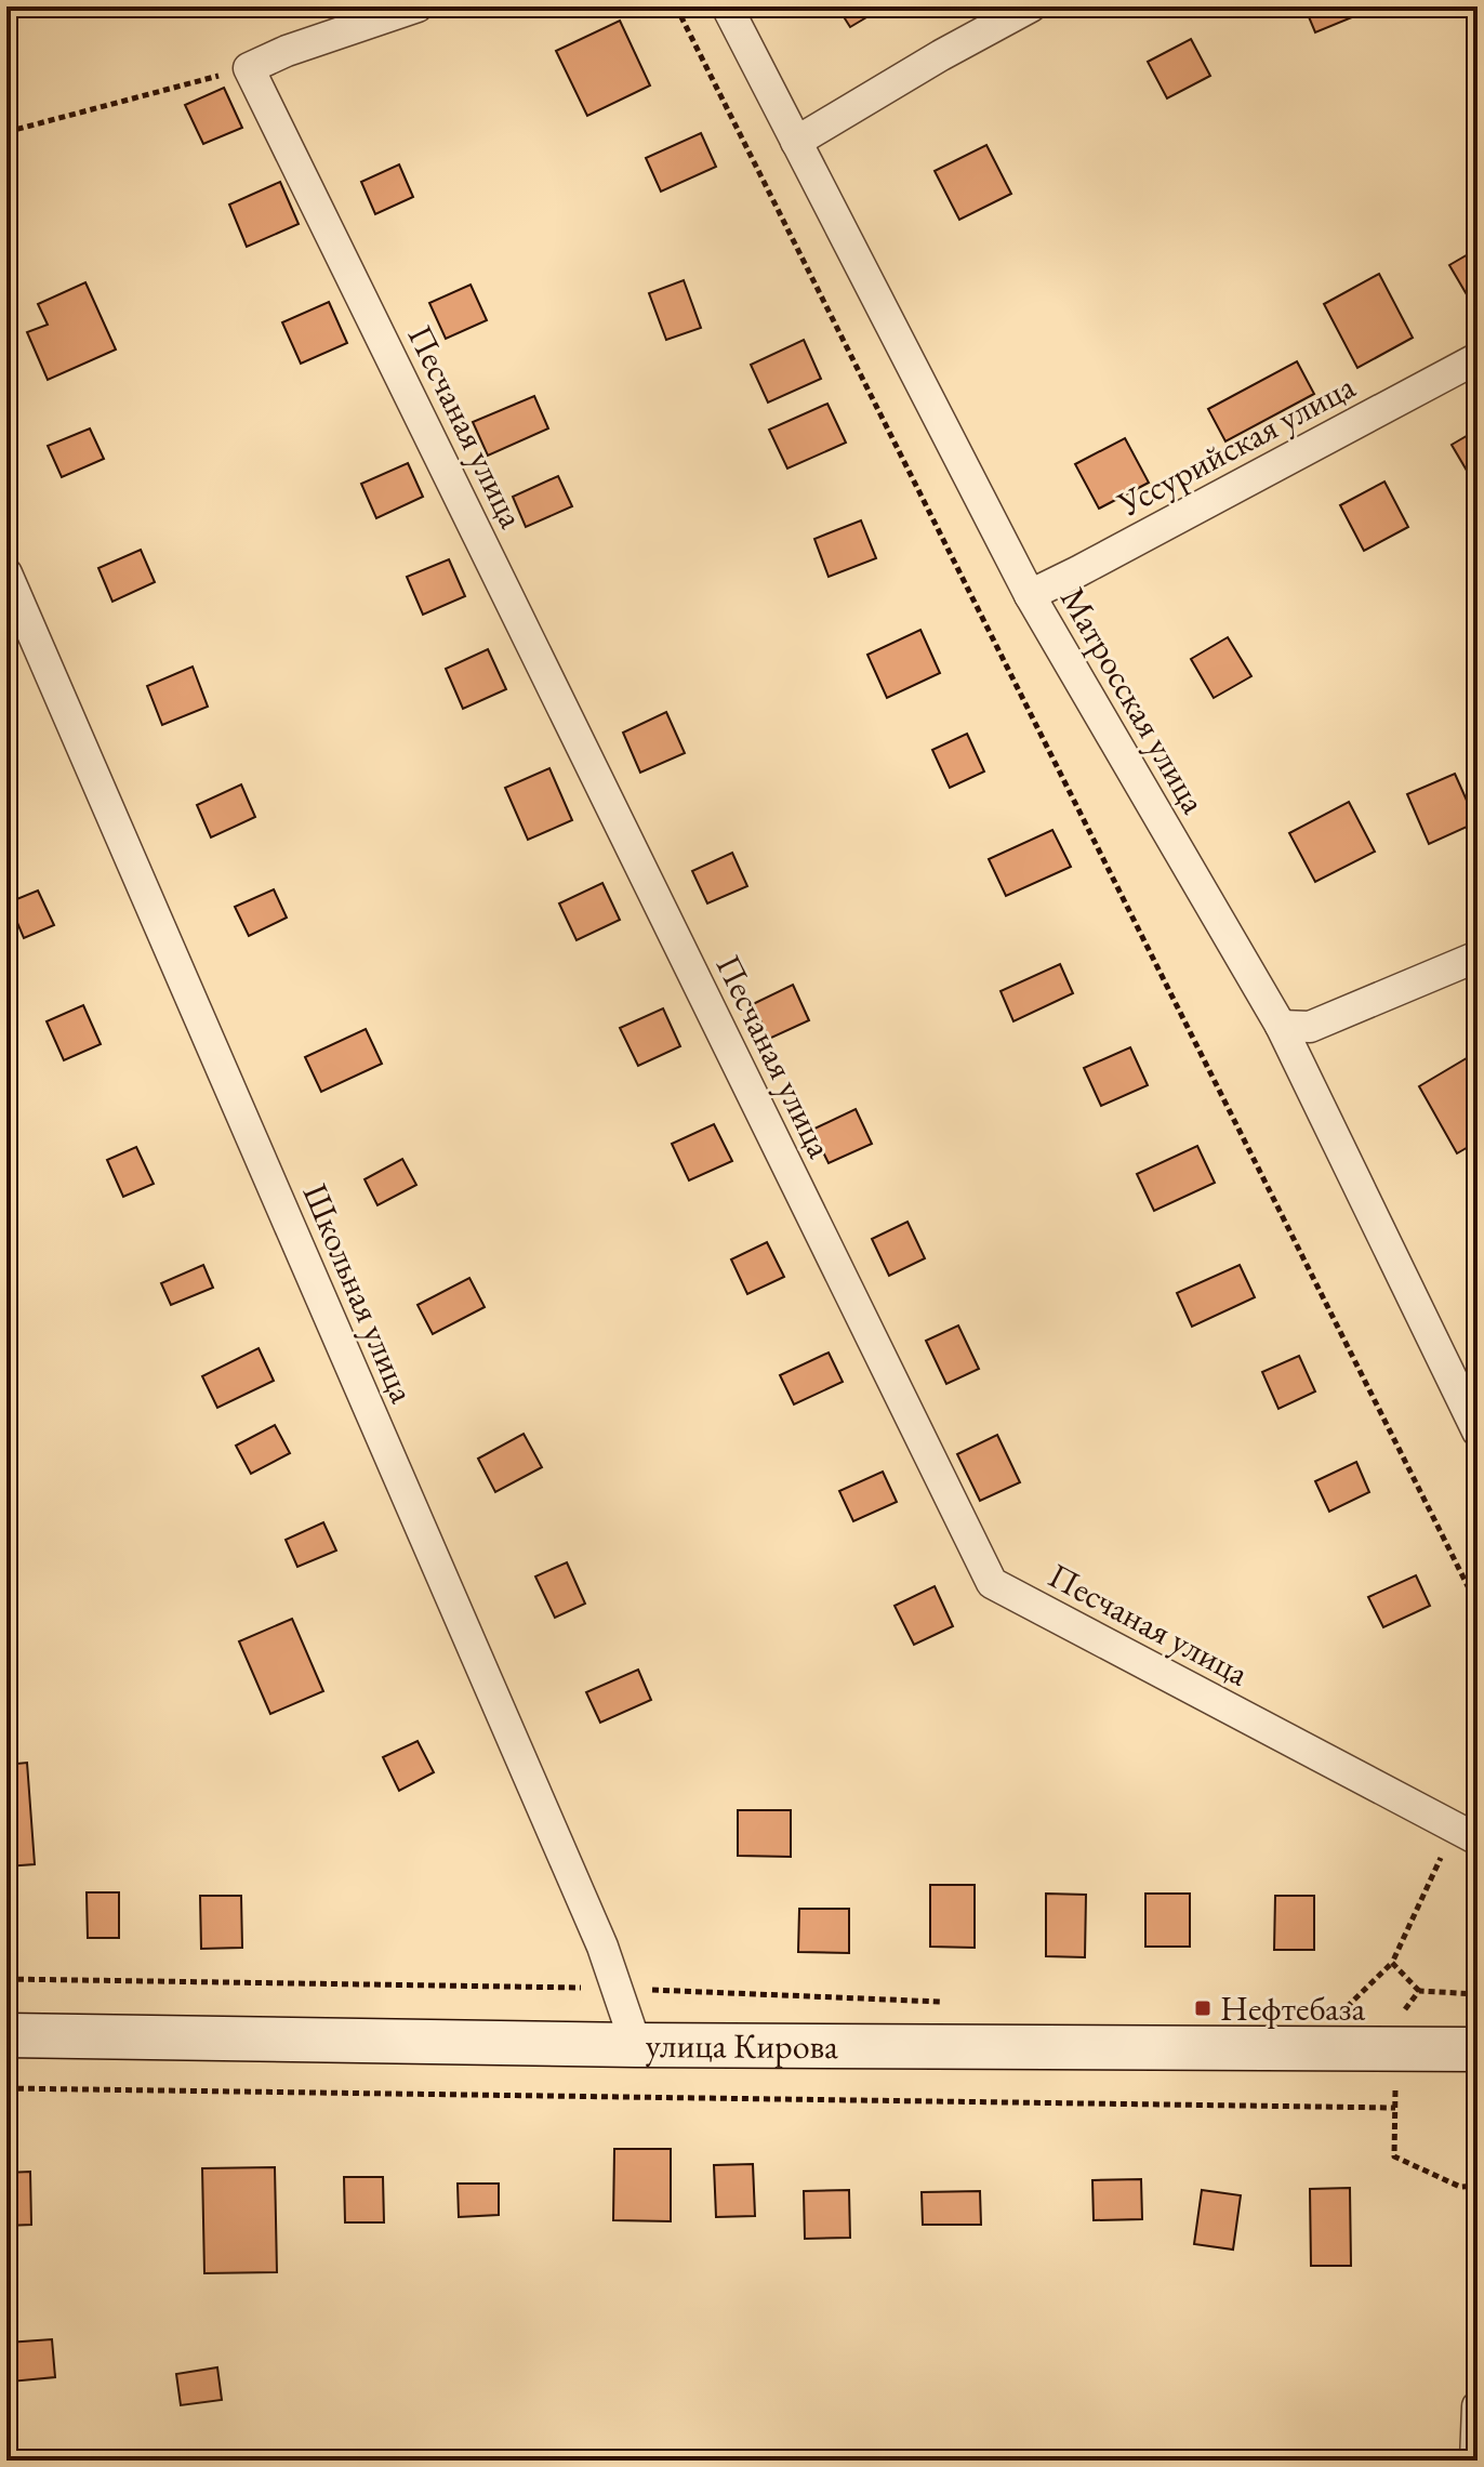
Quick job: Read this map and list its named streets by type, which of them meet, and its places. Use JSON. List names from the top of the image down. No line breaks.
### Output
{"streets":{"main road":["улица Кирова"],"street":["Песчаная улица","Уссурийская улица","Матросская улица","Школьная улица"]},"crossings":[["Уссурийская улица","Матросская улица"],["Школьная улица","улица Кирова"]],"places":{"transit":["Нефтебаза"]}}
